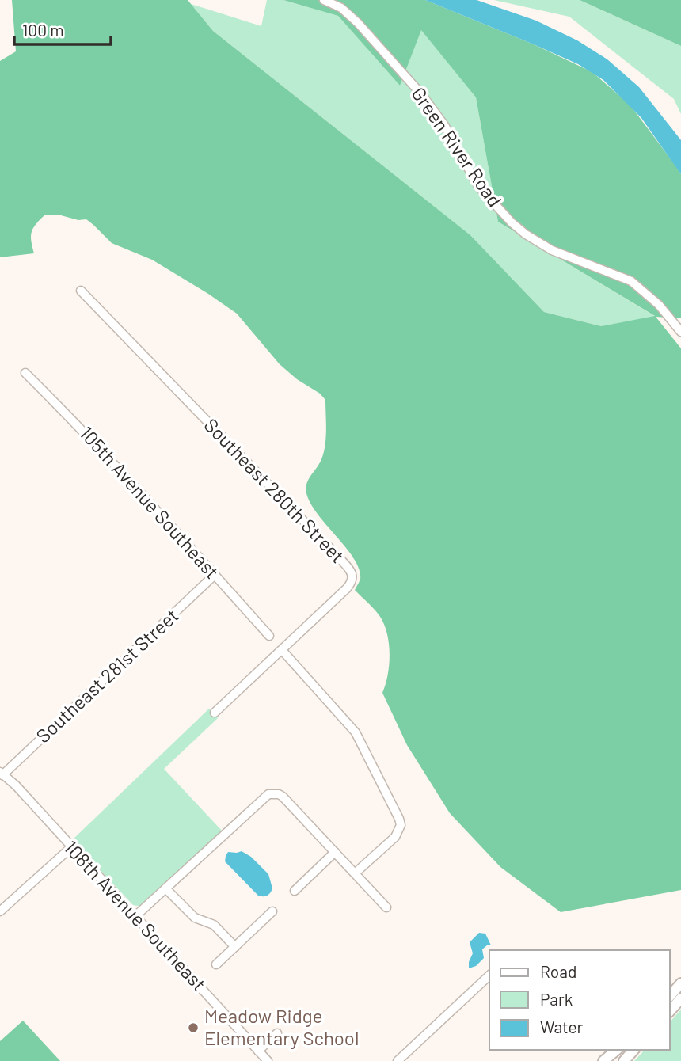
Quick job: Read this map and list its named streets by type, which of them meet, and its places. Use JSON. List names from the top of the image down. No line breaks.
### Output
{"streets":{"street":["Green River Road","Southeast 280th Street","105th Avenue Southeast","Southeast 281st Street","108th Avenue Southeast"]},"crossings":[["105th Avenue Southeast","Southeast 281st Street"],["Southeast 281st Street","108th Avenue Southeast"]],"places":["Meadow Ridge Elementary School"],"legend":["Road","Park","Water"],"scale_bar":"100 m"}
